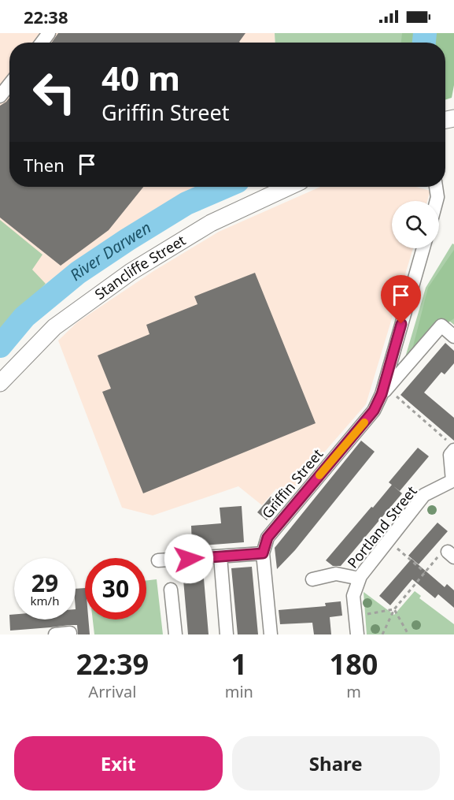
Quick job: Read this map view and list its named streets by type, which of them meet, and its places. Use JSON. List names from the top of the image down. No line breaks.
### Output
{"streets":{"main road":["Stancliffe Street"],"street":["Griffin Street","Portland Street"]},"water":["River Darwen"],"page":{"status":"22:38","turn":["40 m","Griffin Street"],"then":"Then","speed":"29 km/h","limit":"30","eta":["22:39","Arrival","1","min","180","m"],"buttons":["Exit","Share"]}}
